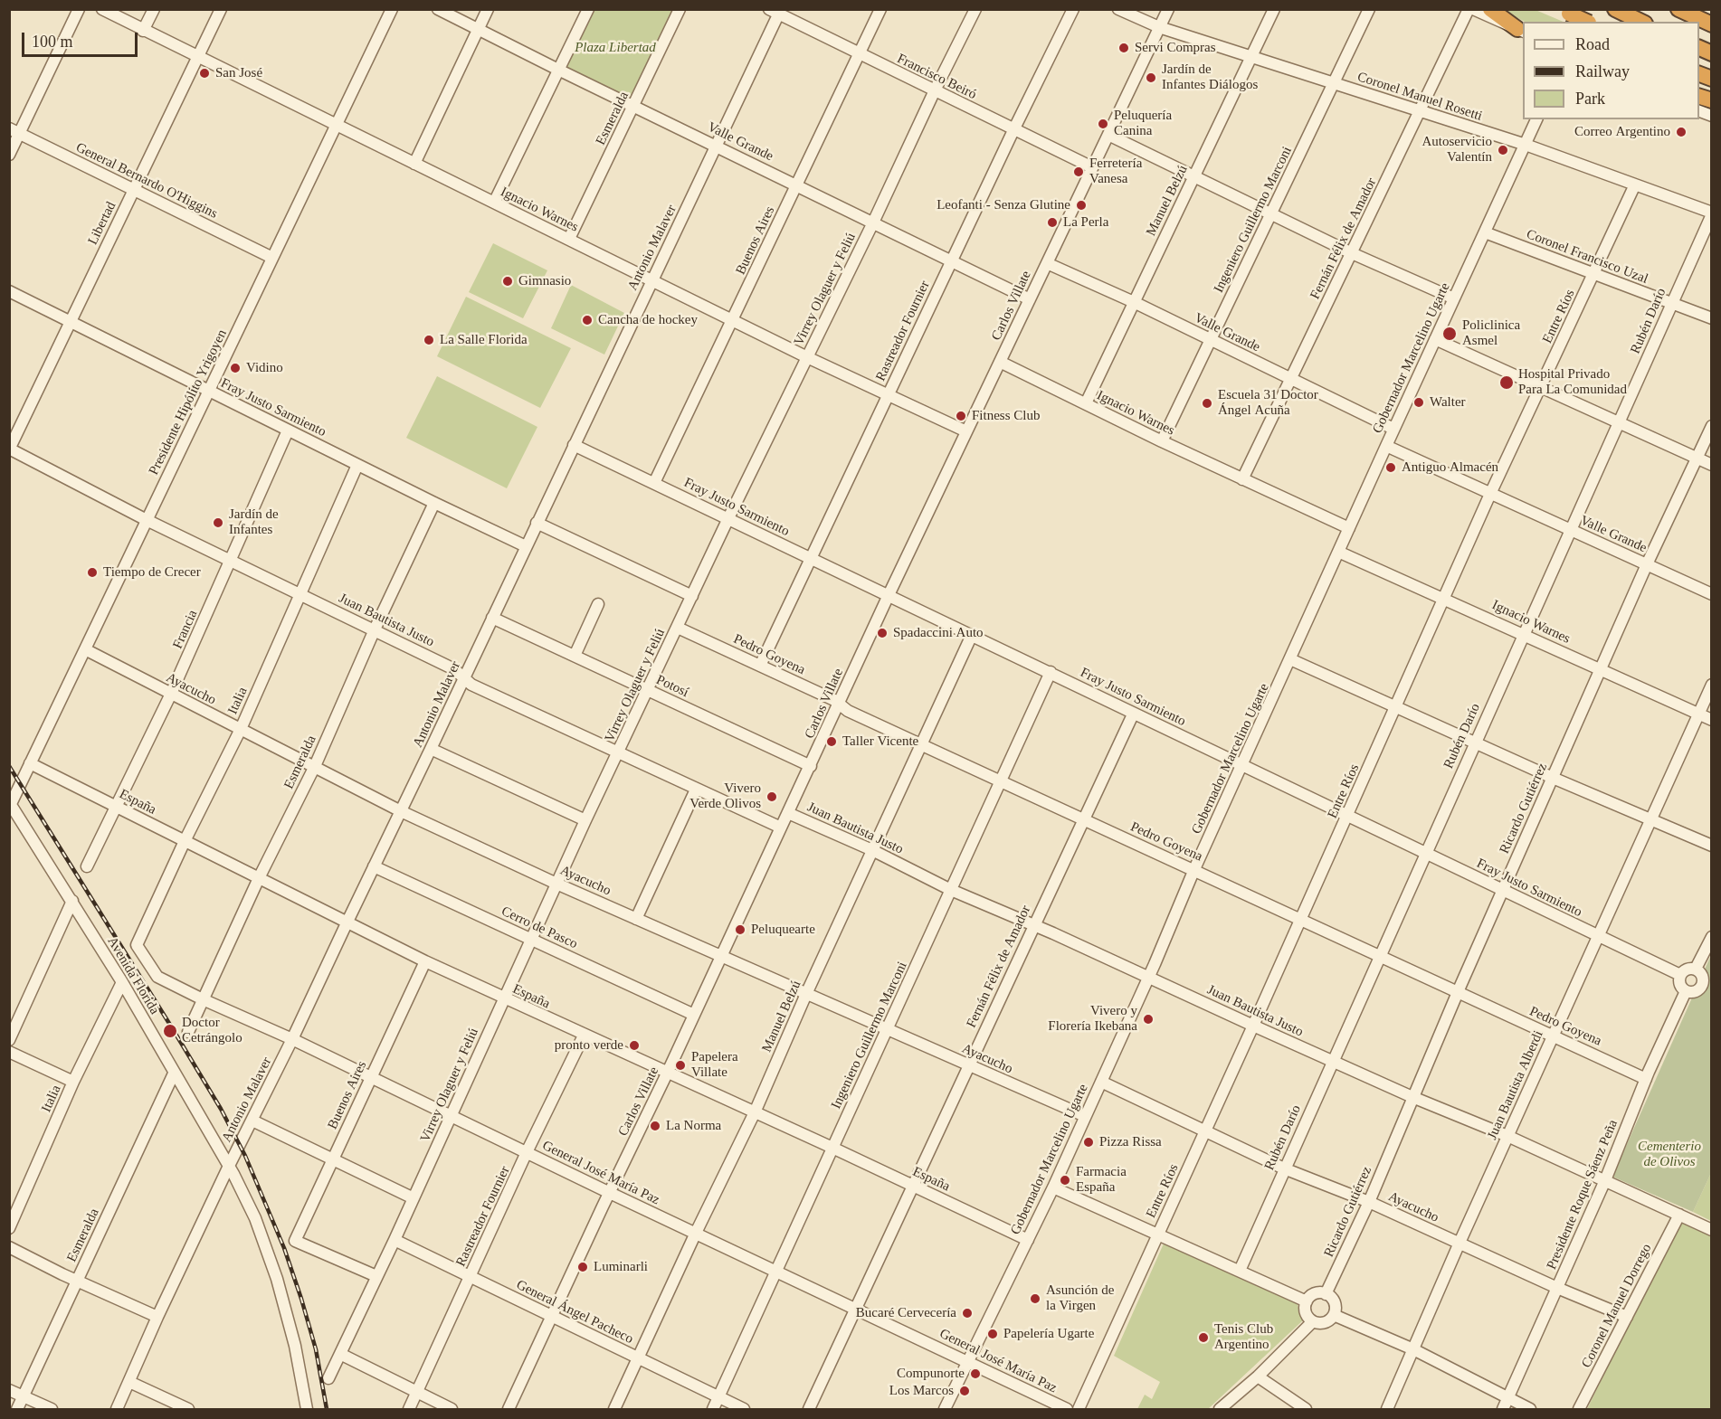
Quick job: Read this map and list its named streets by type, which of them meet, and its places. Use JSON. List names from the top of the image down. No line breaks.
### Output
{"streets":{"street":["Francisco Beiró","Coronel Manuel Rosetti","Esmeralda","Valle Grande","General Bernardo O'Higgins","Manuel Belzú","Ignacio Warnes","Ingeniero Guillermo Marconi","Libertad","Fernán Félix de Amador","Buenos Aires","Antonio Malaver","Coronel Francisco Uzal","Virrey Olaguer y Feliú","Carlos Villate","Entre Ríos","Rubén Darío","Rastreador Fournier","Gobernador Marcelino Ugarte","Presidente Hipólito Yrigoyen","Fray Justo Sarmiento","Juan Bautista Justo","Francia","Pedro Goyena","Potosí","Ayacucho","Italia","España","Ricardo Gutiérrez","Cerro de Pasco","Avenida Florida","Juan Bautista Alberdi","General José María Paz","Presidente Roque Sáenz Peña","Coronel Manuel Dorrego","General Ángel Pacheco"]},"crossings":[["Francisco Beiró","Buenos Aires"],["Francisco Beiró","Antonio Malaver"],["Francisco Beiró","Virrey Olaguer y Feliú"],["Francisco Beiró","Carlos Villate"],["Francisco Beiró","Rastreador Fournier"],["Coronel Manuel Rosetti","Manuel Belzú"],["Coronel Manuel Rosetti","Ingeniero Guillermo Marconi"],["Coronel Manuel Rosetti","Fernán Félix de Amador"],["Coronel Manuel Rosetti","Carlos Villate"],["Coronel Manuel Rosetti","Entre Ríos"],["Coronel Manuel Rosetti","Rubén Darío"],["Coronel Manuel Rosetti","Gobernador Marcelino Ugarte"],["Esmeralda","Valle Grande"],["Esmeralda","Ignacio Warnes"],["Esmeralda","Fray Justo Sarmiento"],["Esmeralda","Juan Bautista Justo"],["Esmeralda","Ayacucho"],["Esmeralda","España"],["Esmeralda","Avenida Florida"],["Esmeralda","General José María Paz"],["Valle Grande","Manuel Belzú"],["Valle Grande","Ingeniero Guillermo Marconi"],["Valle Grande","Fernán Félix de Amador"],["Valle Grande","Buenos Aires"],["Valle Grande","Antonio Malaver"],["Valle Grande","Virrey Olaguer y Feliú"],["Valle Grande","Carlos Villate"],["Valle Grande","Entre Ríos"],["Valle Grande","Rubén Darío"],["Valle Grande","Rastreador Fournier"],["Valle Grande","Gobernador Marcelino Ugarte"],["Valle Grande","Ricardo Gutiérrez"],["General Bernardo O'Higgins","Libertad"],["General Bernardo O'Higgins","Presidente Hipólito Yrigoyen"],["Manuel Belzú","Ignacio Warnes"],["Manuel Belzú","Fray Justo Sarmiento"],["Manuel Belzú","Juan Bautista Justo"],["Manuel Belzú","Pedro Goyena"],["Manuel Belzú","Ayacucho"],["Manuel Belzú","España"],["Manuel Belzú","General José María Paz"],["Manuel Belzú","General Ángel Pacheco"],["Ignacio Warnes","Ingeniero Guillermo Marconi"],["Ignacio Warnes","Libertad"],["Ignacio Warnes","Fernán Félix de Amador"],["Ignacio Warnes","Buenos Aires"],["Ignacio Warnes","Antonio Malaver"],["Ignacio Warnes","Virrey Olaguer y Feliú"],["Ignacio Warnes","Carlos Villate"],["Ignacio Warnes","Entre Ríos"],["Ignacio Warnes","Rubén Darío"],["Ignacio Warnes","Rastreador Fournier"],["Ignacio Warnes","Gobernador Marcelino Ugarte"],["Ignacio Warnes","Presidente Hipólito Yrigoyen"],["Ignacio Warnes","Ricardo Gutiérrez"],["Ignacio Warnes","Juan Bautista Alberdi"],["Ingeniero Guillermo Marconi","Fray Justo Sarmiento"],["Ingeniero Guillermo Marconi","Juan Bautista Justo"],["Ingeniero Guillermo Marconi","Pedro Goyena"],["Ingeniero Guillermo Marconi","Ayacucho"],["Ingeniero Guillermo Marconi","España"],["Ingeniero Guillermo Marconi","General José María Paz"],["Ingeniero Guillermo Marconi","General Ángel Pacheco"],["Libertad","Fray Justo Sarmiento"],["Libertad","Juan Bautista Justo"],["Fernán Félix de Amador","Fray Justo Sarmiento"],["Fernán Félix de Amador","Juan Bautista Justo"],["Fernán Félix de Amador","Pedro Goyena"],["Fernán Félix de Amador","Ayacucho"],["Fernán Félix de Amador","España"],["Fernán Félix de Amador","General José María Paz"],["Buenos Aires","Virrey Olaguer y Feliú"],["Buenos Aires","Fray Justo Sarmiento"],["Buenos Aires","España"],["Buenos Aires","General José María Paz"],["Antonio Malaver","Fray Justo Sarmiento"],["Antonio Malaver","Juan Bautista Justo"],["Antonio Malaver","Potosí"],["Antonio Malaver","Ayacucho"],["Antonio Malaver","España"],["Antonio Malaver","Cerro de Pasco"],["Antonio Malaver","Avenida Florida"],["Antonio Malaver","General José María Paz"],["Coronel Francisco Uzal","Entre Ríos"],["Coronel Francisco Uzal","Rubén Darío"],["Coronel Francisco Uzal","Gobernador Marcelino Ugarte"],["Virrey Olaguer y Feliú","Fray Justo Sarmiento"],["Virrey Olaguer y Feliú","Juan Bautista Justo"],["Virrey Olaguer y Feliú","Pedro Goyena"],["Virrey Olaguer y Feliú","Potosí"],["Virrey Olaguer y Feliú","Ayacucho"],["Virrey Olaguer y Feliú","España"],["Virrey Olaguer y Feliú","Cerro de Pasco"],["Virrey Olaguer y Feliú","General José María Paz"],["Virrey Olaguer y Feliú","General Ángel Pacheco"],["Carlos Villate","Fray Justo Sarmiento"],["Carlos Villate","Juan Bautista Justo"],["Carlos Villate","Pedro Goyena"],["Carlos Villate","Potosí"],["Carlos Villate","Ayacucho"],["Carlos Villate","España"],["Carlos Villate","Cerro de Pasco"],["Carlos Villate","General José María Paz"],["Carlos Villate","General Ángel Pacheco"],["Entre Ríos","Fray Justo Sarmiento"],["Entre Ríos","Juan Bautista Justo"],["Entre Ríos","Pedro Goyena"],["Entre Ríos","Ayacucho"],["Rubén Darío","Fray Justo Sarmiento"],["Rubén Darío","Juan Bautista Justo"],["Rubén Darío","Pedro Goyena"],["Rubén Darío","Ayacucho"],["Rastreador Fournier","Fray Justo Sarmiento"],["Rastreador Fournier","Pedro Goyena"],["Rastreador Fournier","España"],["Rastreador Fournier","General José María Paz"],["Rastreador Fournier","General Ángel Pacheco"],["Gobernador Marcelino Ugarte","Fray Justo Sarmiento"],["Gobernador Marcelino Ugarte","Juan Bautista Justo"],["Gobernador Marcelino Ugarte","Pedro Goyena"],["Gobernador Marcelino Ugarte","Ayacucho"],["Gobernador Marcelino Ugarte","España"],["Gobernador Marcelino Ugarte","General José María Paz"],["Presidente Hipólito Yrigoyen","Fray Justo Sarmiento"],["Presidente Hipólito Yrigoyen","Juan Bautista Justo"],["Presidente Hipólito Yrigoyen","Ayacucho"],["Presidente Hipólito Yrigoyen","España"],["Presidente Hipólito Yrigoyen","Avenida Florida"],["Fray Justo Sarmiento","Francia"],["Fray Justo Sarmiento","Italia"],["Fray Justo Sarmiento","Ricardo Gutiérrez"],["Fray Justo Sarmiento","Juan Bautista Alberdi"],["Fray Justo Sarmiento","Presidente Roque Sáenz Peña"],["Juan Bautista Justo","Francia"],["Juan Bautista Justo","Italia"],["Juan Bautista Justo","Ricardo Gutiérrez"],["Juan Bautista Justo","Juan Bautista Alberdi"],["Juan Bautista Justo","Presidente Roque Sáenz Peña"],["Juan Bautista Justo","Coronel Manuel Dorrego"],["Francia","Ayacucho"],["Francia","España"],["Pedro Goyena","Ricardo Gutiérrez"],["Pedro Goyena","Juan Bautista Alberdi"],["Pedro Goyena","Presidente Roque Sáenz Peña"],["Ayacucho","Italia"],["Ayacucho","Ricardo Gutiérrez"],["Ayacucho","Juan Bautista Alberdi"],["Ayacucho","Presidente Roque Sáenz Peña"],["Ayacucho","Coronel Manuel Dorrego"],["Italia","España"],["Italia","Avenida Florida"],["Italia","General José María Paz"]],"parks":["Plaza Libertad","Cementerio de Olivos"],"places":["Servi Compras","San José","Jardín de Infantes Diálogos","Peluquería Canina","Correo Argentino","Autoservicio Valentín","Ferretería Vanesa","Leofanti - Senza Glutine","La Perla","Gimnasio","Cancha de hockey","Policlinica Asmel","La Salle Florida","Vidino","Hospital Privado Para La Comunidad","Walter","Escuela 31 Doctor Ángel Acuña","Fitness Club","Antiguo Almacén","Jardín de Infantes","Tiempo de Crecer","Spadaccini Auto","Taller Vicente","Vivero Verde Olivos","Peluquearte","Vivero y Florería Ikebana","Doctor Cetrángolo","pronto verde","Papelera Villate","La Norma","Pizza Rissa","Farmacia España","Luminarli","Asunción de la Virgen","Bucaré Cervecería","Papelería Ugarte","Tenis Club Argentino","Compunorte","Los Marcos"],"legend":["Road","Railway","Park"],"scale_bar":"100 m"}
